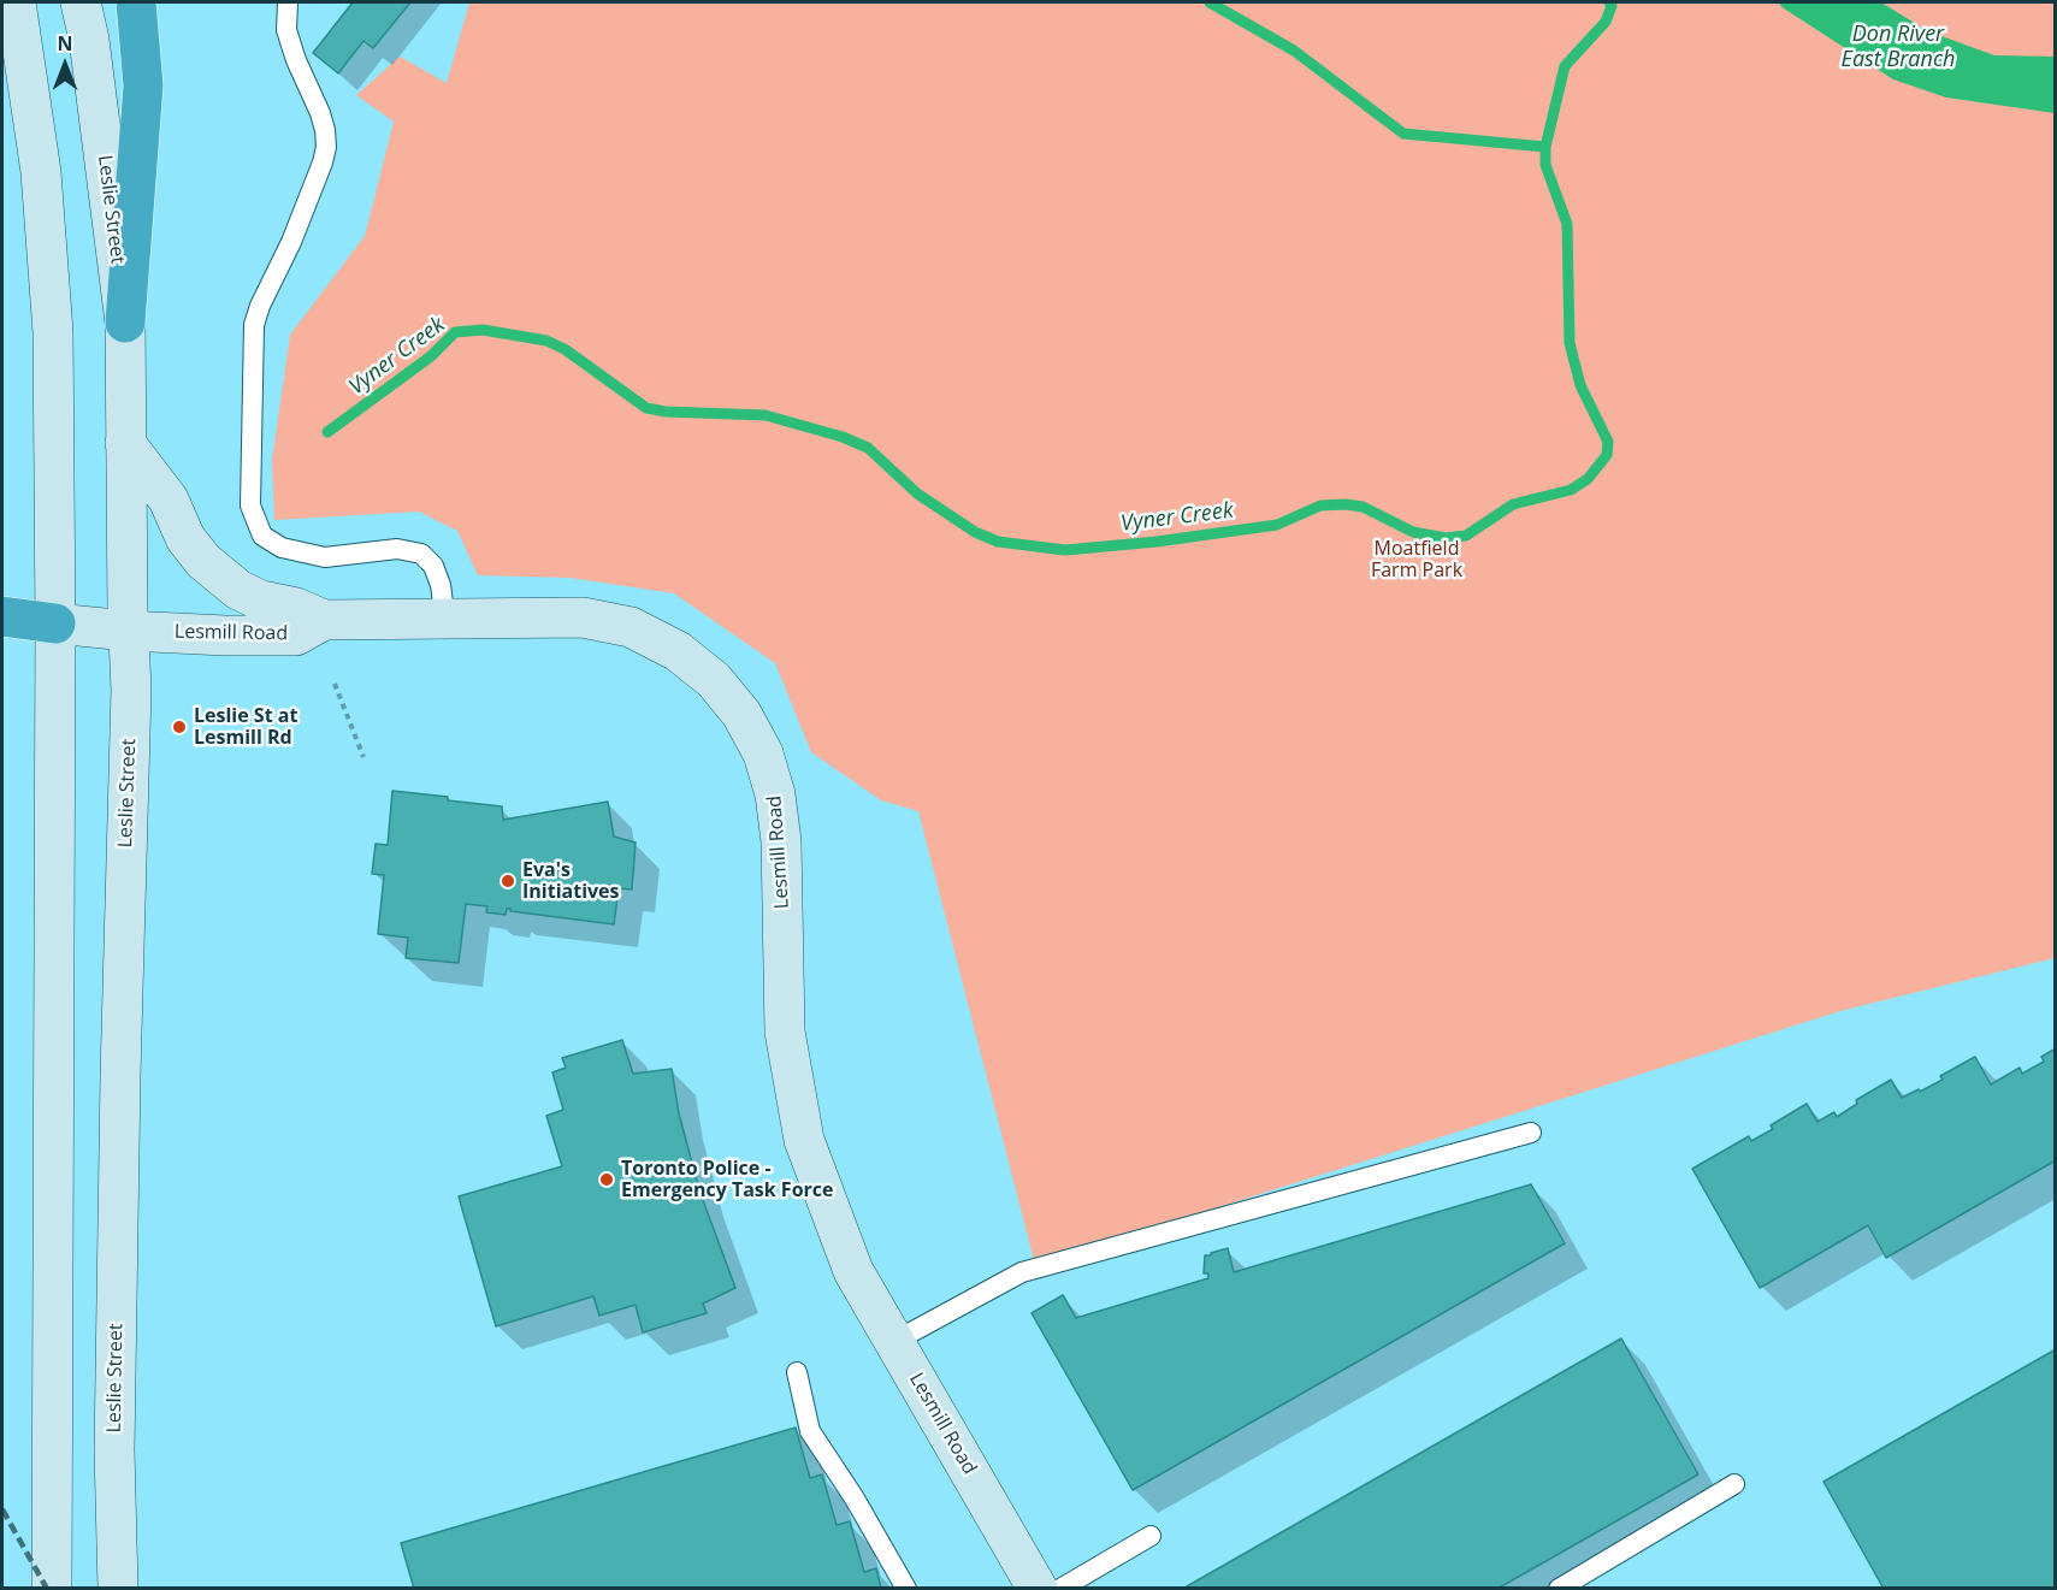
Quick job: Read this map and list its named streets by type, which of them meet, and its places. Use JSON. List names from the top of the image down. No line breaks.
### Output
{"streets":{"main road":["Leslie Street","Lesmill Road"]},"crossings":[["Leslie Street","Lesmill Road"]],"water":["Don River East Branch","Vyner Creek"],"parks":["Moatfield Farm Park"],"places":["Leslie St at Lesmill Rd","Eva's Initiatives","Toronto Police - Emergency Task Force"],"north":"top"}
